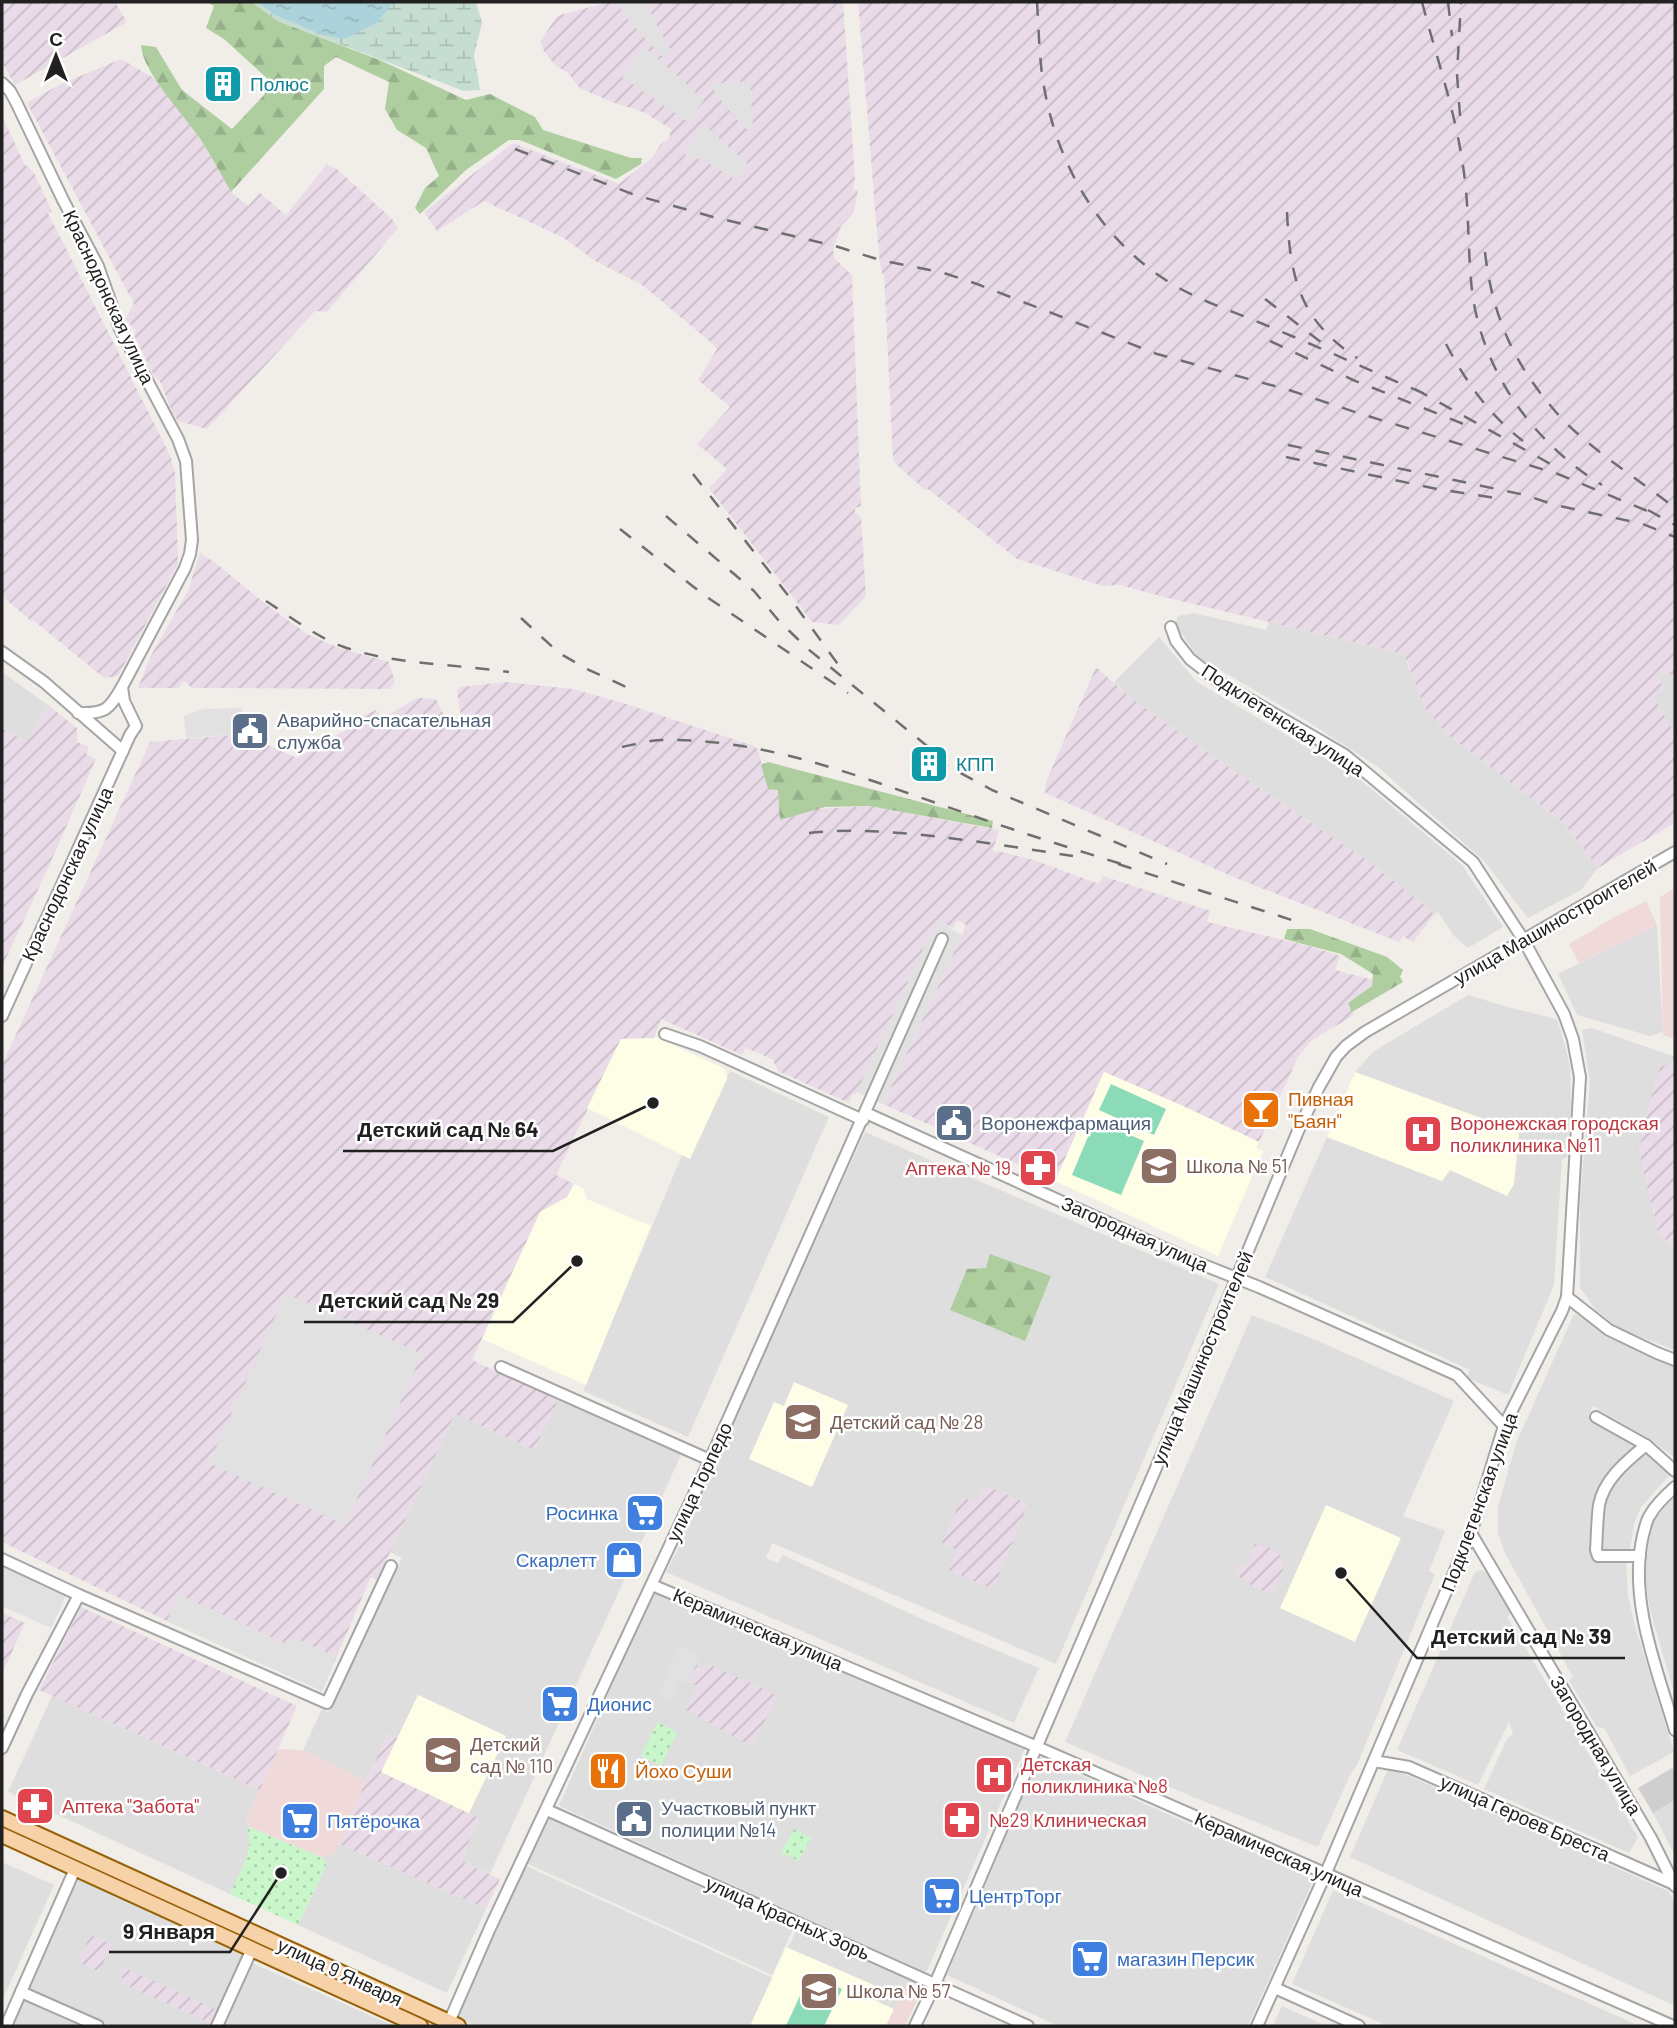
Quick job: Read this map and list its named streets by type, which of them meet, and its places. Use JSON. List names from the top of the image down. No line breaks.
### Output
{"streets":{"main road":["улица 9 Января"],"street":["Краснодонская улица","Подклетенская улица","улица Машиностроителей","Загородная улица","улица Торпедо","Керамическая улица","улица Героев Бреста","улица Красных Зорь"]},"crossings":[["Подклетенская улица","улица Машиностроителей"],["Подклетенская улица","Загородная улица"],["Подклетенская улица","Керамическая улица"],["Подклетенская улица","улица Героев Бреста"],["улица Машиностроителей","Загородная улица"],["улица Машиностроителей","Керамическая улица"],["улица Машиностроителей","улица Красных Зорь"],["Загородная улица","улица Торпедо"],["Загородная улица","улица Героев Бреста"],["улица Торпедо","Керамическая улица"],["улица Торпедо","улица Красных Зорь"],["улица Торпедо","улица 9 Января"]],"places":{"building":["Полюс","КПП"],"public building":["Аварийно-спасательная служба","Воронежфармация","Участковый пункт полиции №14"],"other":["Детский сад № 64","Детский сад № 29","Детский сад № 39","9 Января"],"bar":["Пивная \"Баян\""],"hospital":["Воронежская городская поликлиника №11","Детская поликлиника №8"],"school or university":["Школа № 51","Детский сад № 28","Детский сад № 110","Школа № 57"],"pharmacy":["Аптека № 19","Аптека \"Забота\"","№29 Клиническая"],"supermarket":["Росинка","Дионис","Пятёрочка","ЦентрТорг","магазин Персик"],"shop":["Скарлетт"],"restaurant":["Йохо Суши"]},"north":"top"}
